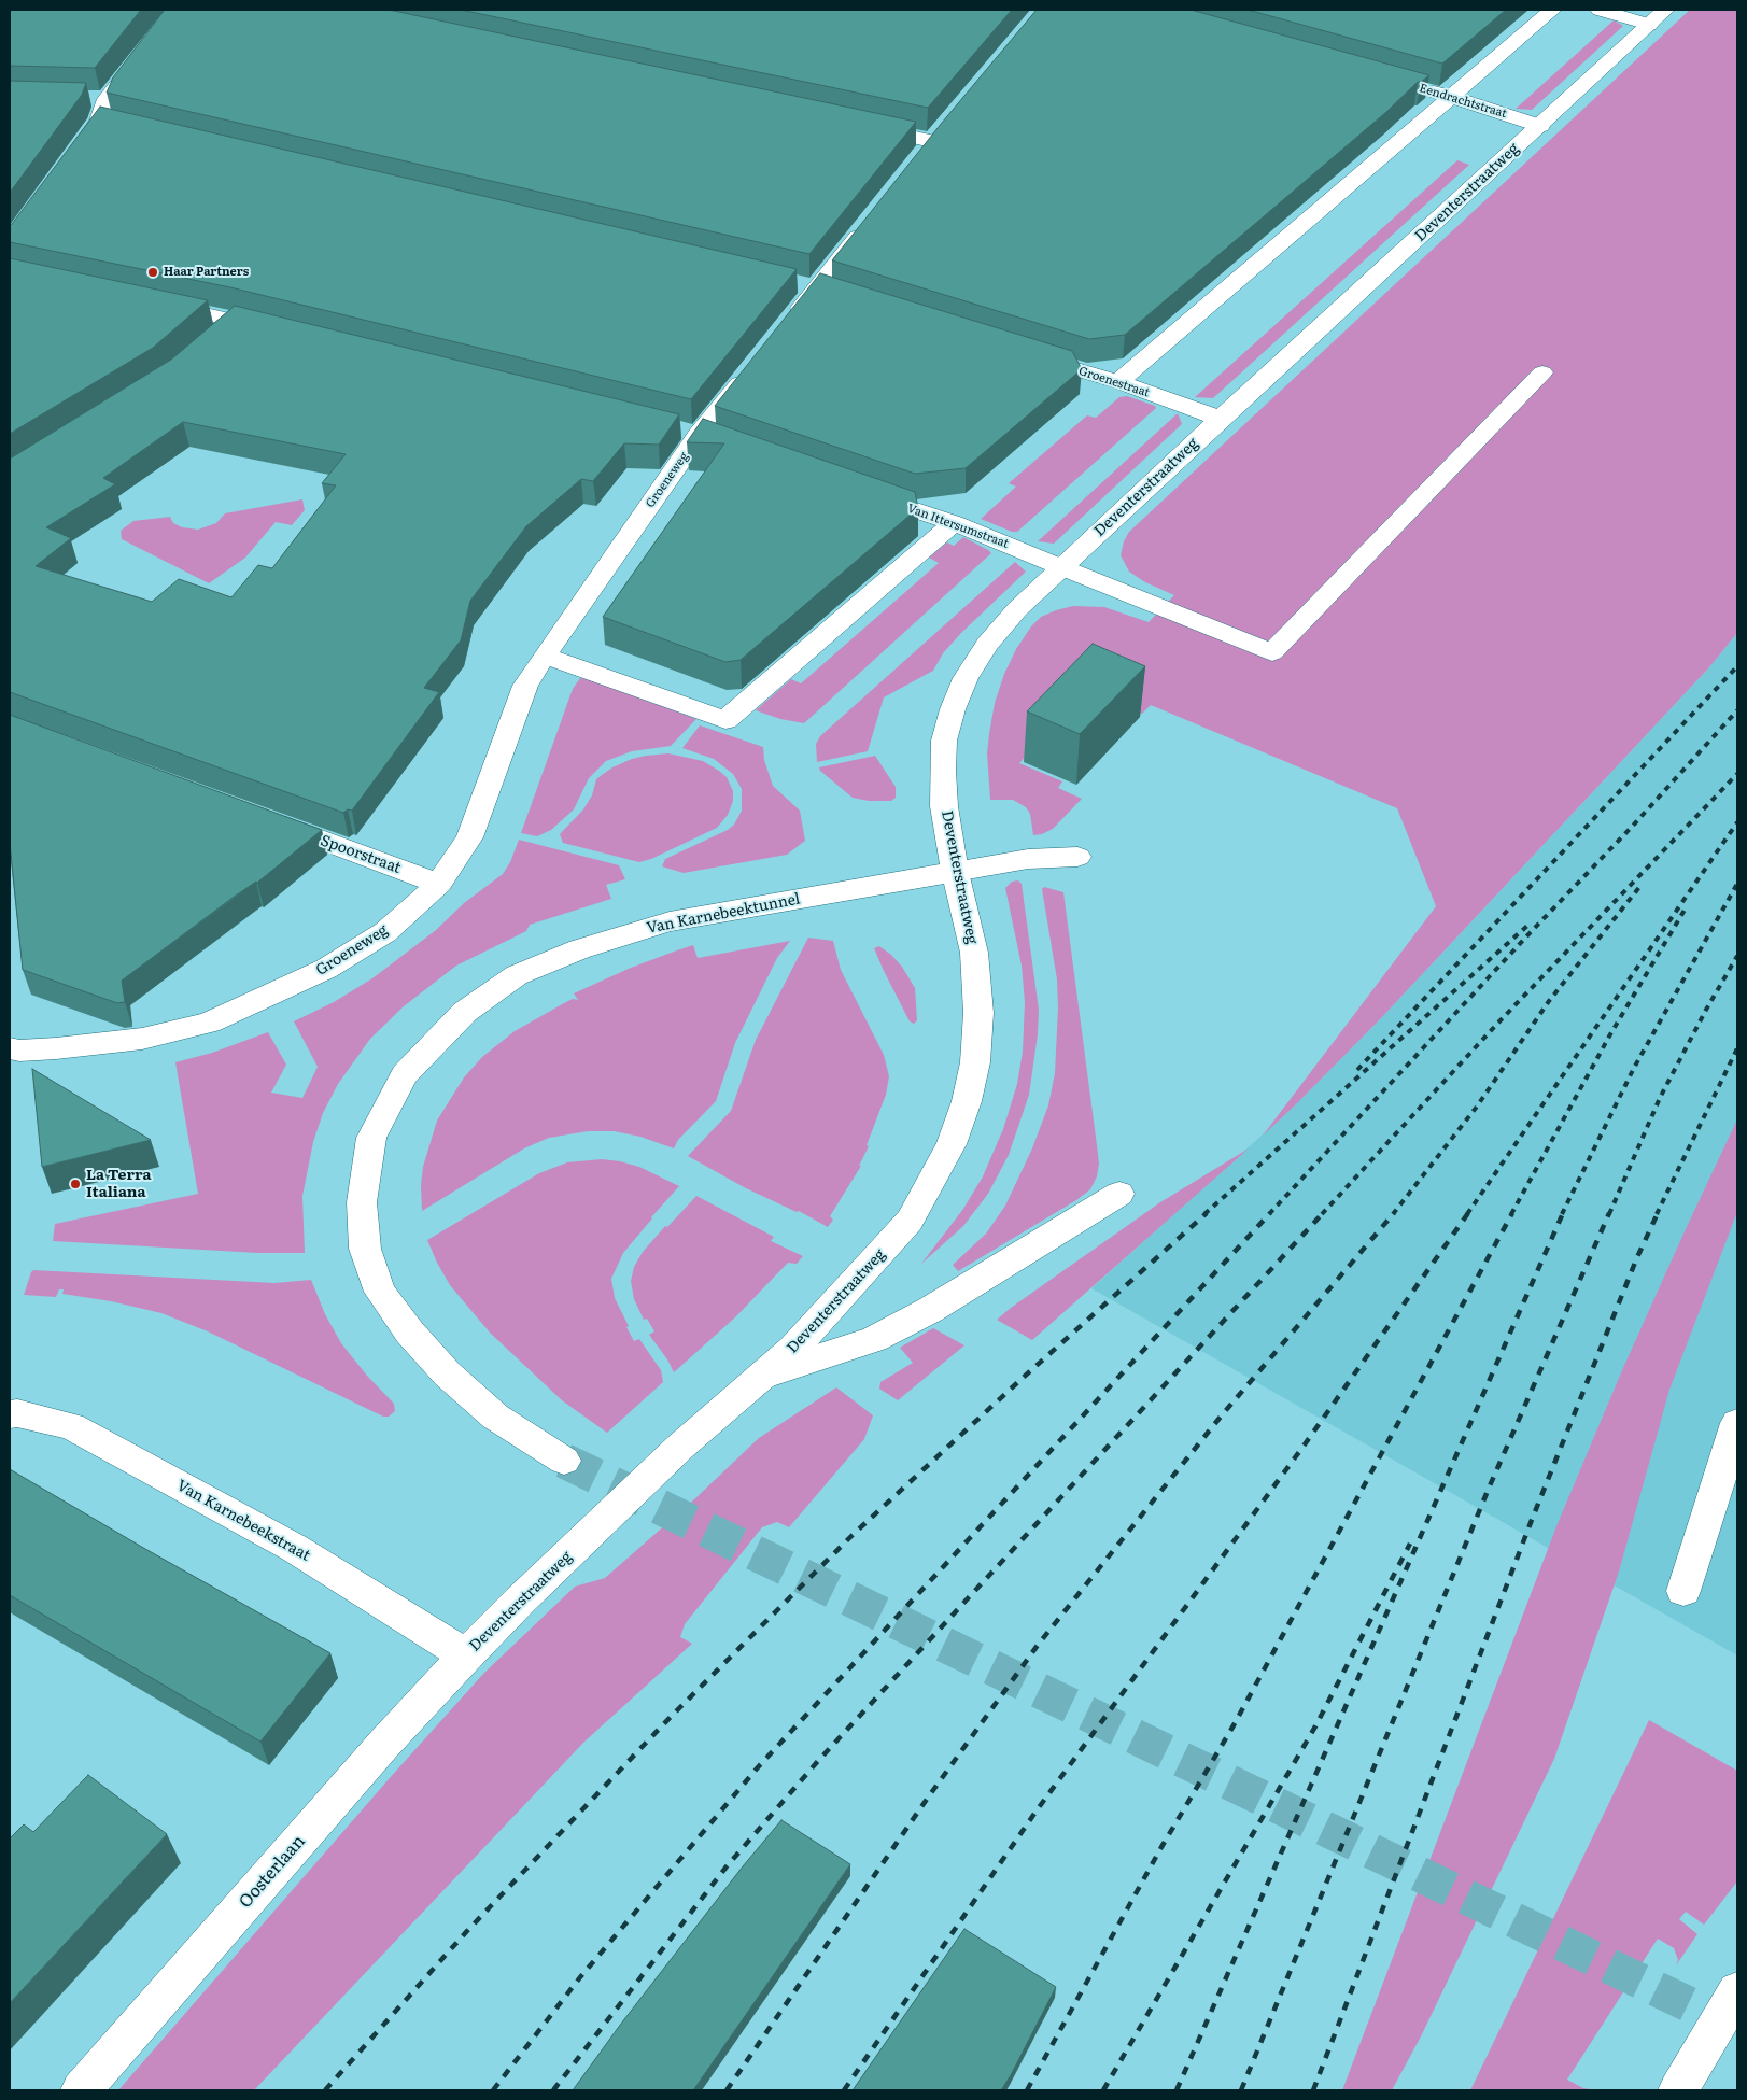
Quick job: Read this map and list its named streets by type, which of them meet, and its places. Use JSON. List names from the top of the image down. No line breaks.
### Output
{"streets":{"street":["Eendrachtstraat","Deventerstraatweg","Groenestraat","Groeneweg","Van Ittersumstraat","Spoorstraat","Van Karnebeektunnel","Van Karnebeekstraat","Oosterlaan"]},"crossings":[["Eendrachtstraat","Deventerstraatweg"],["Deventerstraatweg","Groenestraat"],["Deventerstraatweg","Van Ittersumstraat"],["Deventerstraatweg","Van Karnebeektunnel"],["Deventerstraatweg","Van Karnebeekstraat"],["Deventerstraatweg","Oosterlaan"],["Groeneweg","Spoorstraat"],["Van Karnebeekstraat","Oosterlaan"]],"places":["Haar Partners","La Terra Italiana"]}
